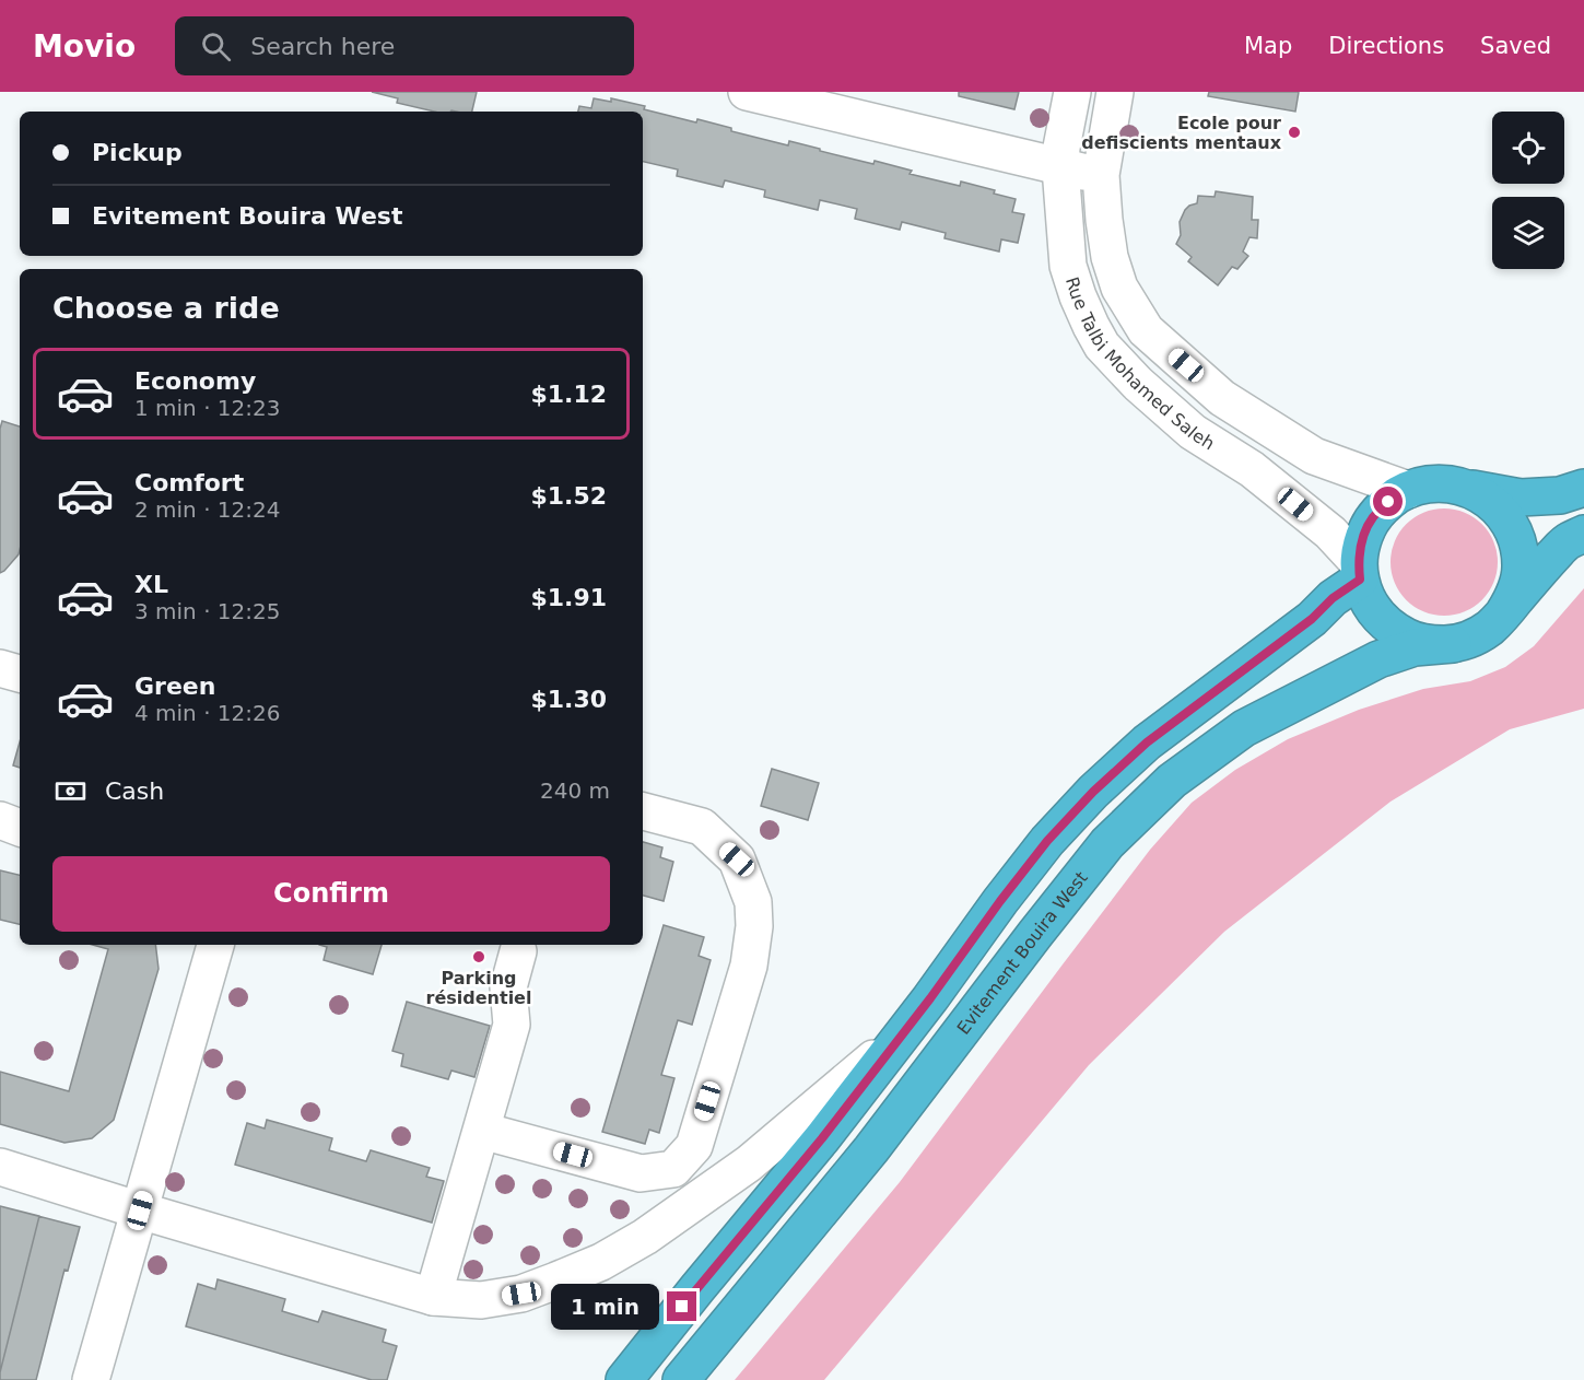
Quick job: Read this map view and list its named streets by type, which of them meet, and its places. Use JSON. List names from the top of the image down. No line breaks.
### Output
{"streets":{"highway":["Evitement Bouira West"],"street":["Rue Talbi Mohamed Saleh"]},"crossings":[["Rue Talbi Mohamed Saleh","Evitement Bouira West"]],"places":["Ecole pour defiscients mentaux","Parking résidentiel"],"page":{"header":"Movio","search":"Search here","nav":["Map","Directions","Saved"],"banner":["Pickup","Evitement Bouira West"],"heading":"Choose a ride","list":[{"name":"Economy","note":"1 min · 12:23","value":"$1.12"},{"name":"Comfort","note":"2 min · 12:24","value":"$1.52"},{"name":"XL","note":"3 min · 12:25","value":"$1.91"},{"name":"Green","note":"4 min · 12:26","value":"$1.30"}],"pay":["Cash","240 m"],"buttons":"Confirm","bubble":"1 min"}}
